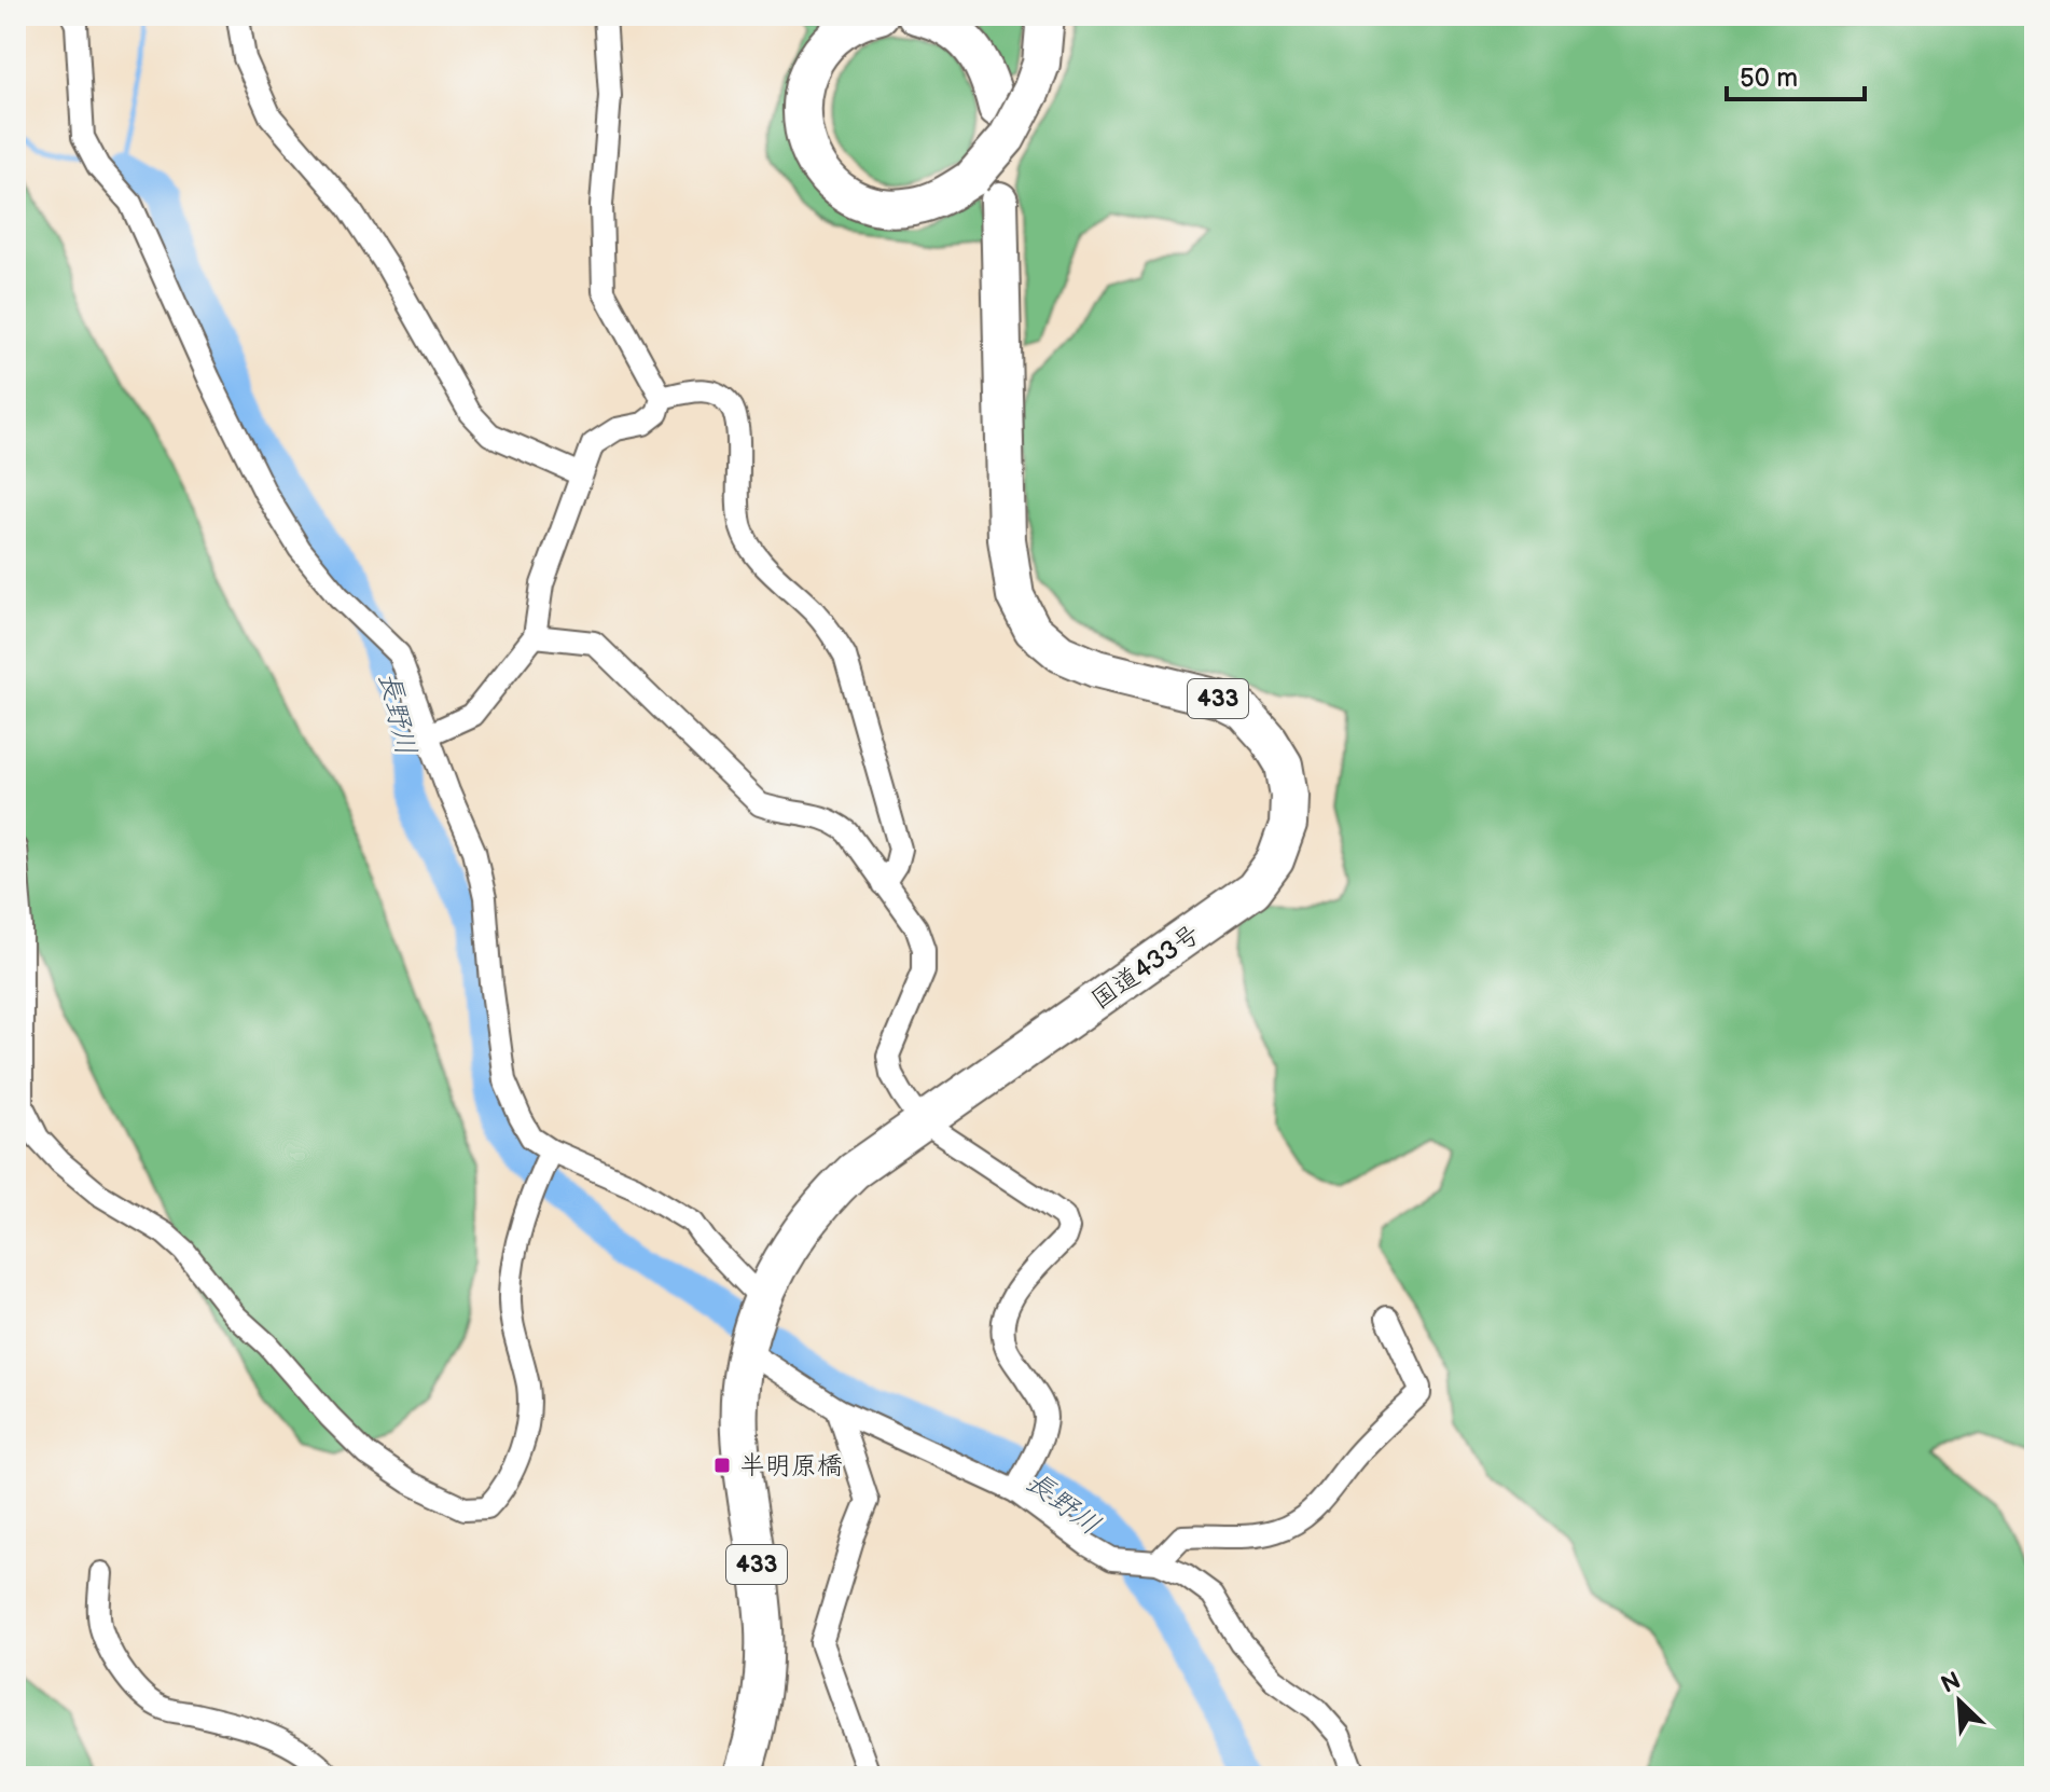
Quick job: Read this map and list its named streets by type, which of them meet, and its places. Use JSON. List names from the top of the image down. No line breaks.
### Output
{"streets":{"highway":["433","国道433号"]},"water":["長野川"],"places":{"transit":["半明原橋"]},"scale_bar":"50 m","north":"top left"}
